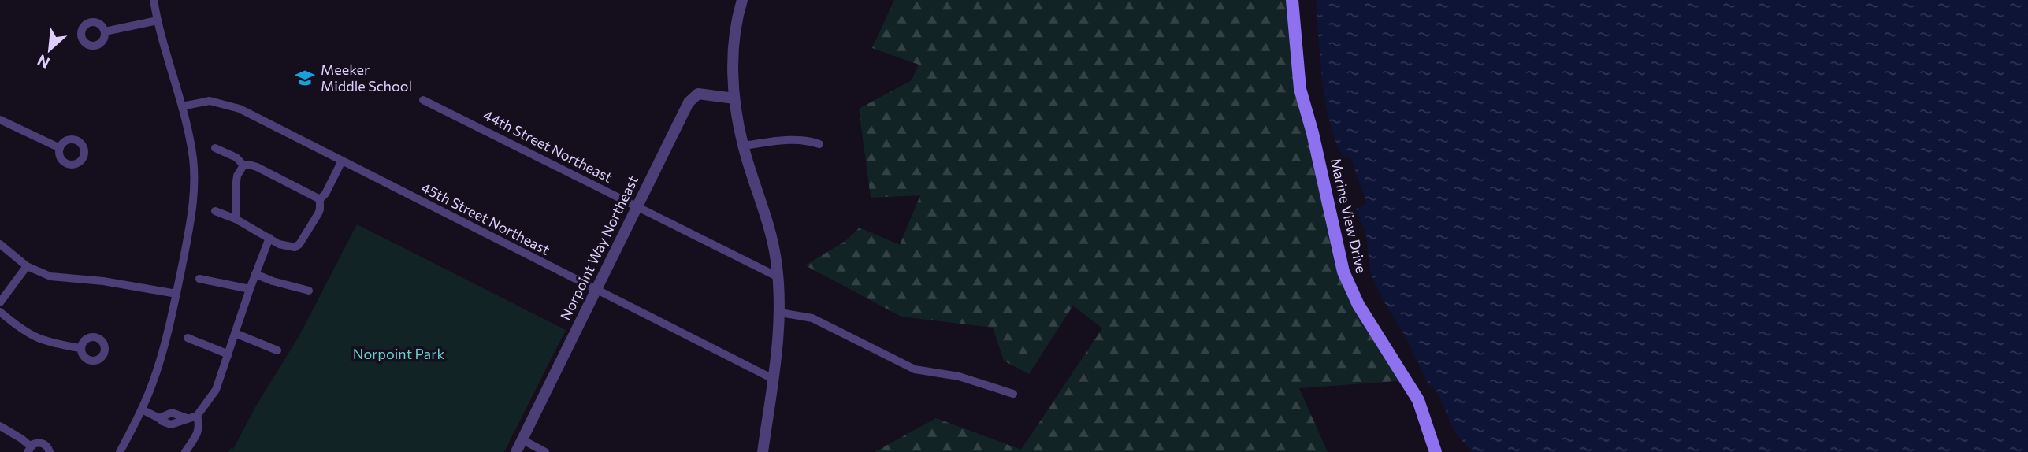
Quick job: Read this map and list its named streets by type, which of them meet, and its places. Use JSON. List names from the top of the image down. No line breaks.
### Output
{"streets":{"main road":["Marine View Drive"],"street":["44th Street Northeast","45th Street Northeast","Norpoint Way Northeast"]},"crossings":[["44th Street Northeast","Norpoint Way Northeast"],["45th Street Northeast","Norpoint Way Northeast"]],"parks":["Norpoint Park"],"places":{"school or university":["Meeker Middle School"]},"north":"bottom left"}
